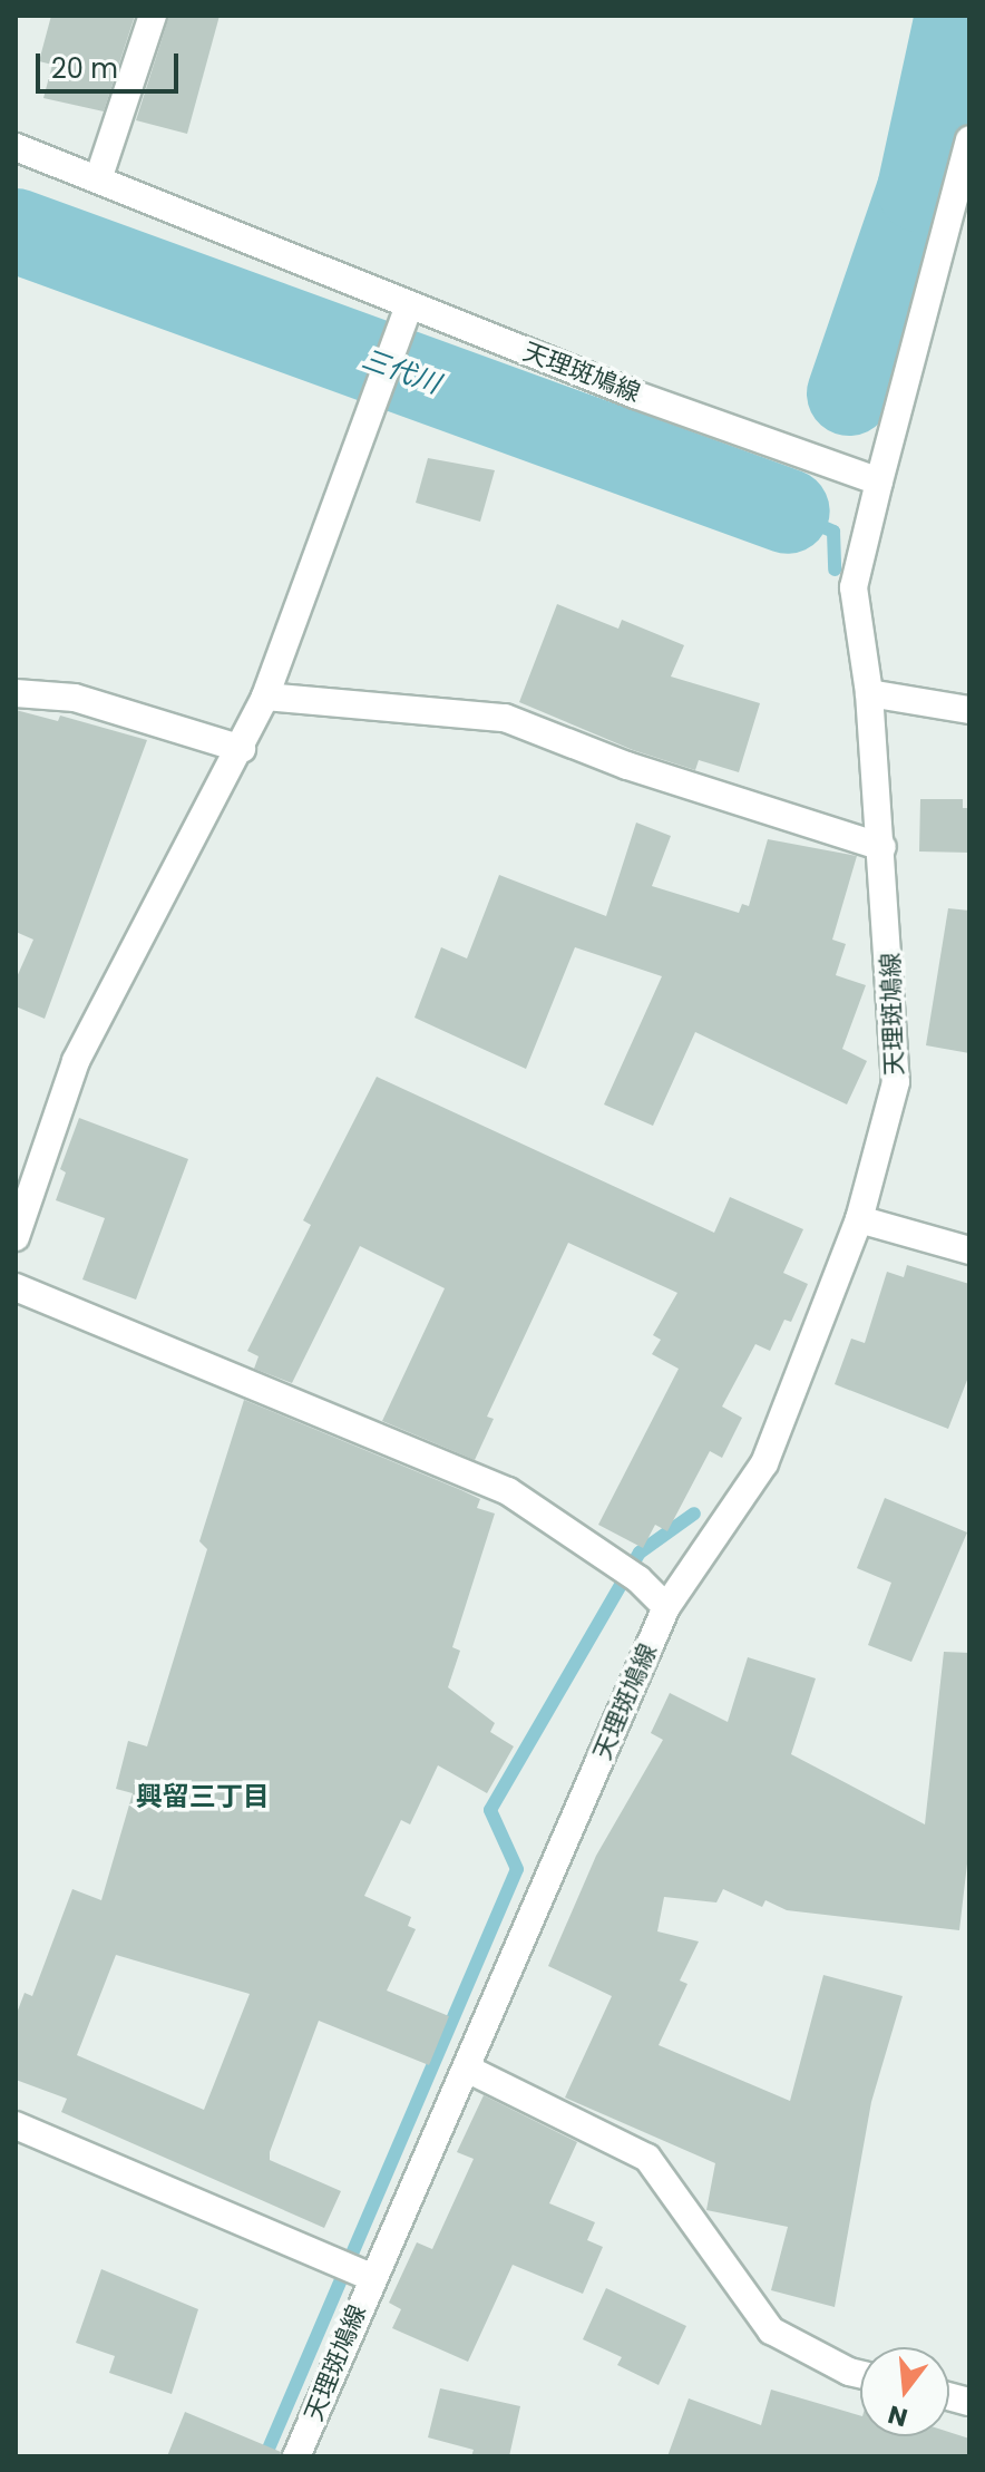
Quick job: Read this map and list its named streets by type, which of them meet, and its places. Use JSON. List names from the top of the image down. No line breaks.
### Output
{"streets":{"street":["天理斑鳩線"]},"districts":["興留三丁目"],"water":["三代川"],"scale_bar":"20 m","north":"bottom"}
